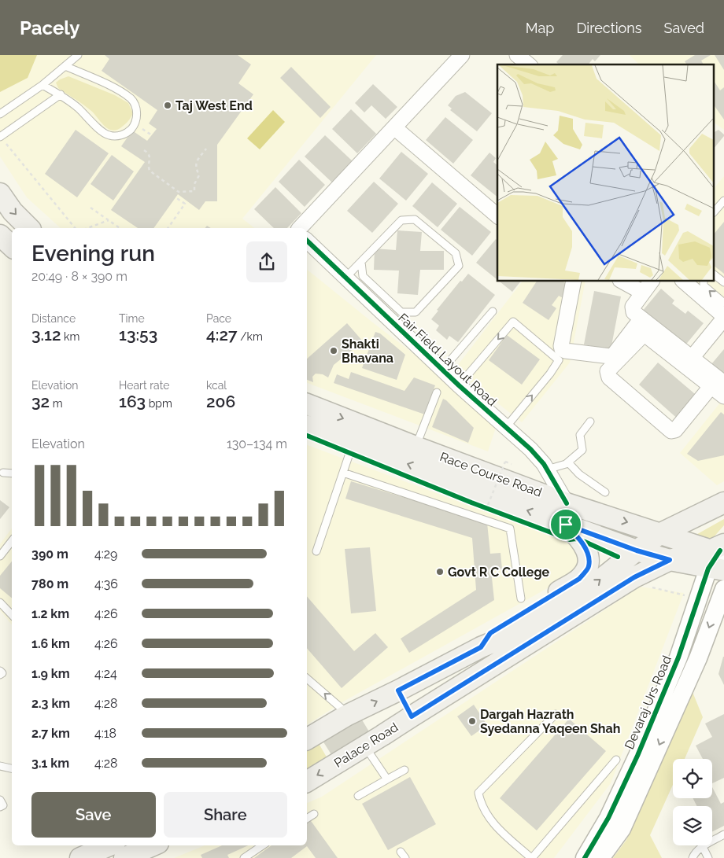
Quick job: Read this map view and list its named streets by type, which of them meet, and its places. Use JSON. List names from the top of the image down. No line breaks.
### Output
{"streets":{"main road":["Race Course Road","Palace Road"],"street":["Fair Field Layout Road","Devaraj Urs Road"]},"crossings":[["Fair Field Layout Road","Race Course Road"],["Race Course Road","Devaraj Urs Road"],["Race Course Road","Palace Road"]],"places":["Taj West End","Shakti Bhavana","Govt R C College","Dargah Hazrath Syedanna Yaqeen Shah"],"page":{"header":"Pacely","nav":["Map","Directions","Saved"],"heading":["Evening run","20:49 · 8 × 390 m"],"stats":[["Distance","3.12 km"],["Time","13:53"],["Pace","4:27 /km"],["Elevation","32 m"],["Heart rate","163 bpm"],["kcal","206"]],"chart":["Elevation","130–134 m"],"list":[{"name":"390 m","note":"4:29"},{"name":"780 m","note":"4:36"},{"name":"1.2 km","note":"4:26"},{"name":"1.6 km","note":"4:26"},{"name":"1.9 km","note":"4:24"},{"name":"2.3 km","note":"4:28"},{"name":"2.7 km","note":"4:18"},{"name":"3.1 km","note":"4:28"}],"buttons":["Save","Share"]}}
